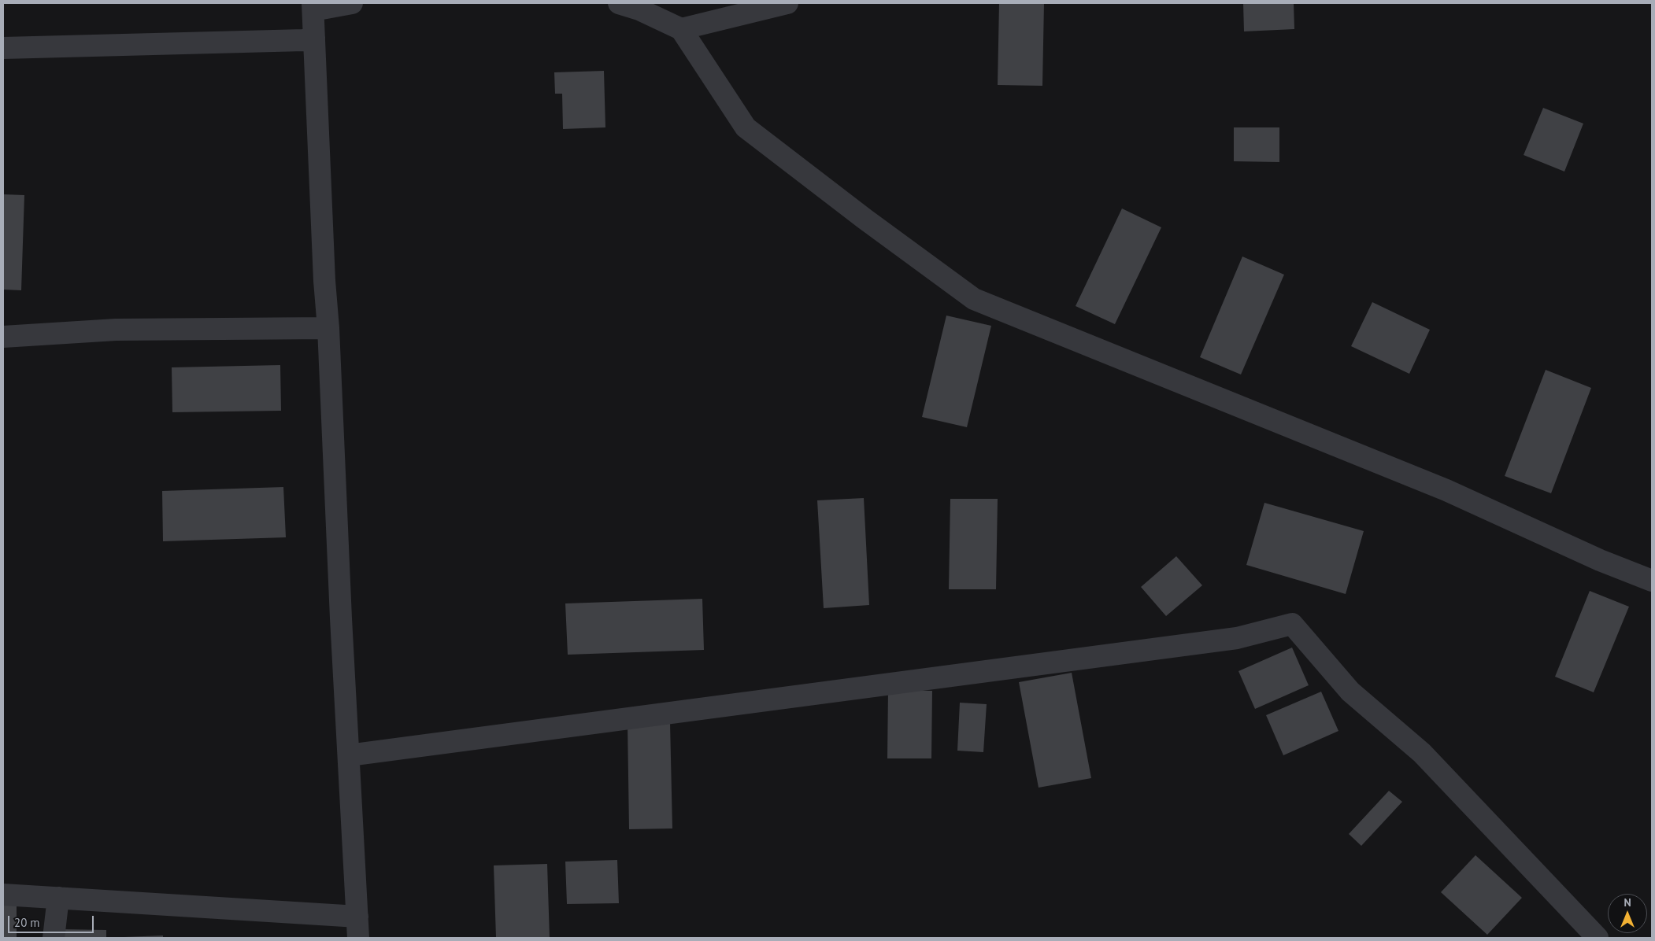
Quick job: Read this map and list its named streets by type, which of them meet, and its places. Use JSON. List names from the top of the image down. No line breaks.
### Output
{"scale_bar":"20 m","north":"top"}
